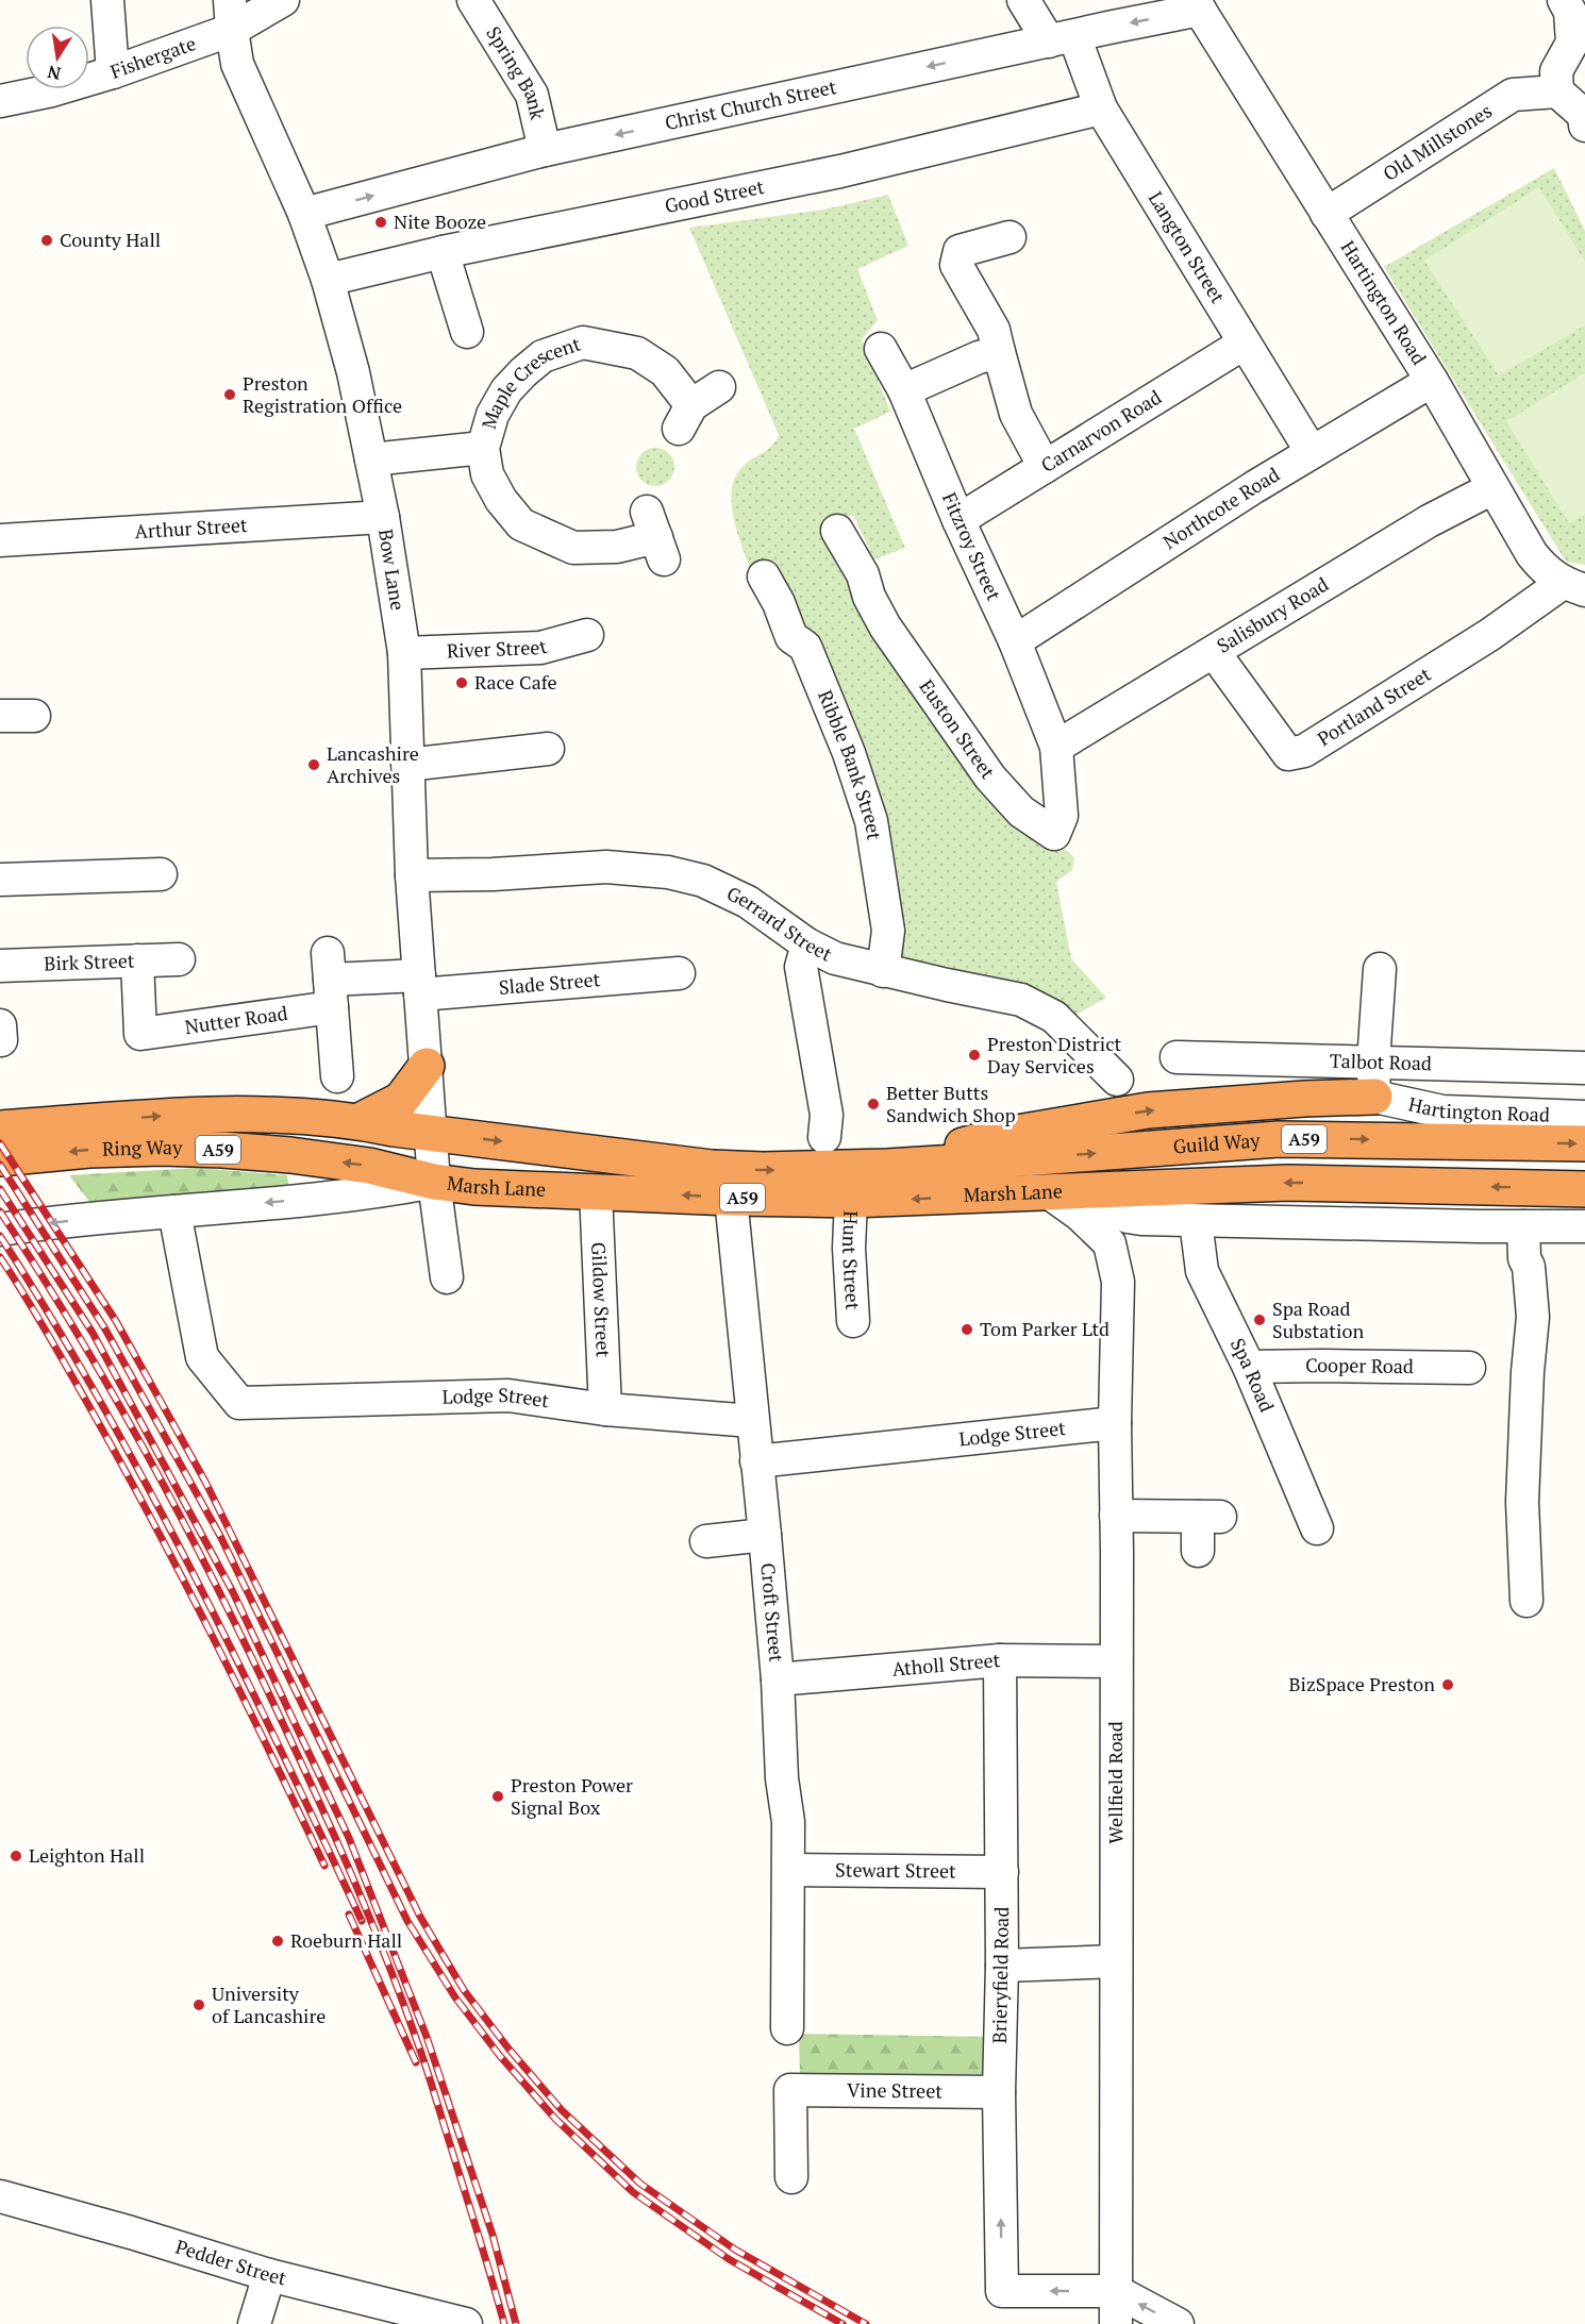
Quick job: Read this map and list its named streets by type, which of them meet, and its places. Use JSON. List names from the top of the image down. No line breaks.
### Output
{"streets":{"highway":["A59","Guild Way","Ring Way","Marsh Lane"],"street":["Fishergate","Spring Bank","Christ Church Street","Old Millstones","Good Street","Langton Street","Hartington Road","Maple Crescent","Carnarvon Road","Northcote Road","Arthur Street","Fitzroy Street","Bow Lane","Salisbury Road","River Street","Portland Street","Euston Street","Ribble Bank Street","Gerrard Street","Birk Street","Slade Street","Nutter Road","Talbot Road","Hunt Street","Gildow Street","Cooper Road","Spa Road","Lodge Street","Croft Street","Atholl Street","Wellfield Road","Stewart Street","Brieryfield Road","Vine Street","Pedder Street"]},"crossings":[["Fishergate","Bow Lane"],["Spring Bank","Christ Church Street"],["Christ Church Street","Langton Street"],["Christ Church Street","Hartington Road"],["Christ Church Street","Bow Lane"],["Old Millstones","Hartington Road"],["Good Street","Langton Street"],["Good Street","Bow Lane"],["Langton Street","Carnarvon Road"],["Langton Street","Northcote Road"],["Hartington Road","Northcote Road"],["Hartington Road","Salisbury Road"],["Hartington Road","Portland Street"],["Maple Crescent","Bow Lane"],["Carnarvon Road","Fitzroy Street"],["Northcote Road","Fitzroy Street"],["Arthur Street","Bow Lane"],["Fitzroy Street","Salisbury Road"],["Fitzroy Street","Euston Street"],["Bow Lane","River Street"],["Bow Lane","Gerrard Street"],["Bow Lane","Slade Street"],["Bow Lane","A59"],["Bow Lane","Ring Way"],["Bow Lane","Marsh Lane"],["Salisbury Road","Portland Street"],["Salisbury Road","Euston Street"],["Ribble Bank Street","Gerrard Street"],["Birk Street","Nutter Road"],["Slade Street","Nutter Road"],["A59","Guild Way"],["A59","Ring Way"],["A59","Marsh Lane"],["Guild Way","Marsh Lane"],["Ring Way","Marsh Lane"],["Marsh Lane","Hunt Street"],["Marsh Lane","Gildow Street"],["Marsh Lane","Spa Road"],["Marsh Lane","Lodge Street"],["Marsh Lane","Croft Street"],["Gildow Street","Lodge Street"],["Cooper Road","Spa Road"],["Lodge Street","Croft Street"],["Lodge Street","Wellfield Road"],["Croft Street","Atholl Street"],["Croft Street","Stewart Street"],["Atholl Street","Wellfield Road"],["Atholl Street","Brieryfield Road"],["Wellfield Road","Brieryfield Road"],["Stewart Street","Brieryfield Road"],["Brieryfield Road","Vine Street"]],"one_way":["Marsh Lane"],"places":["Nite Booze","County Hall","Preston Registration Office","Race Cafe","Lancashire Archives","Preston District Day Services","Better Butts Sandwich Shop","Spa Road Substation","Tom Parker Ltd","BizSpace Preston","Preston Power Signal Box","Leighton Hall","Roeburn Hall","University of Lancashire"],"north":"bottom"}
